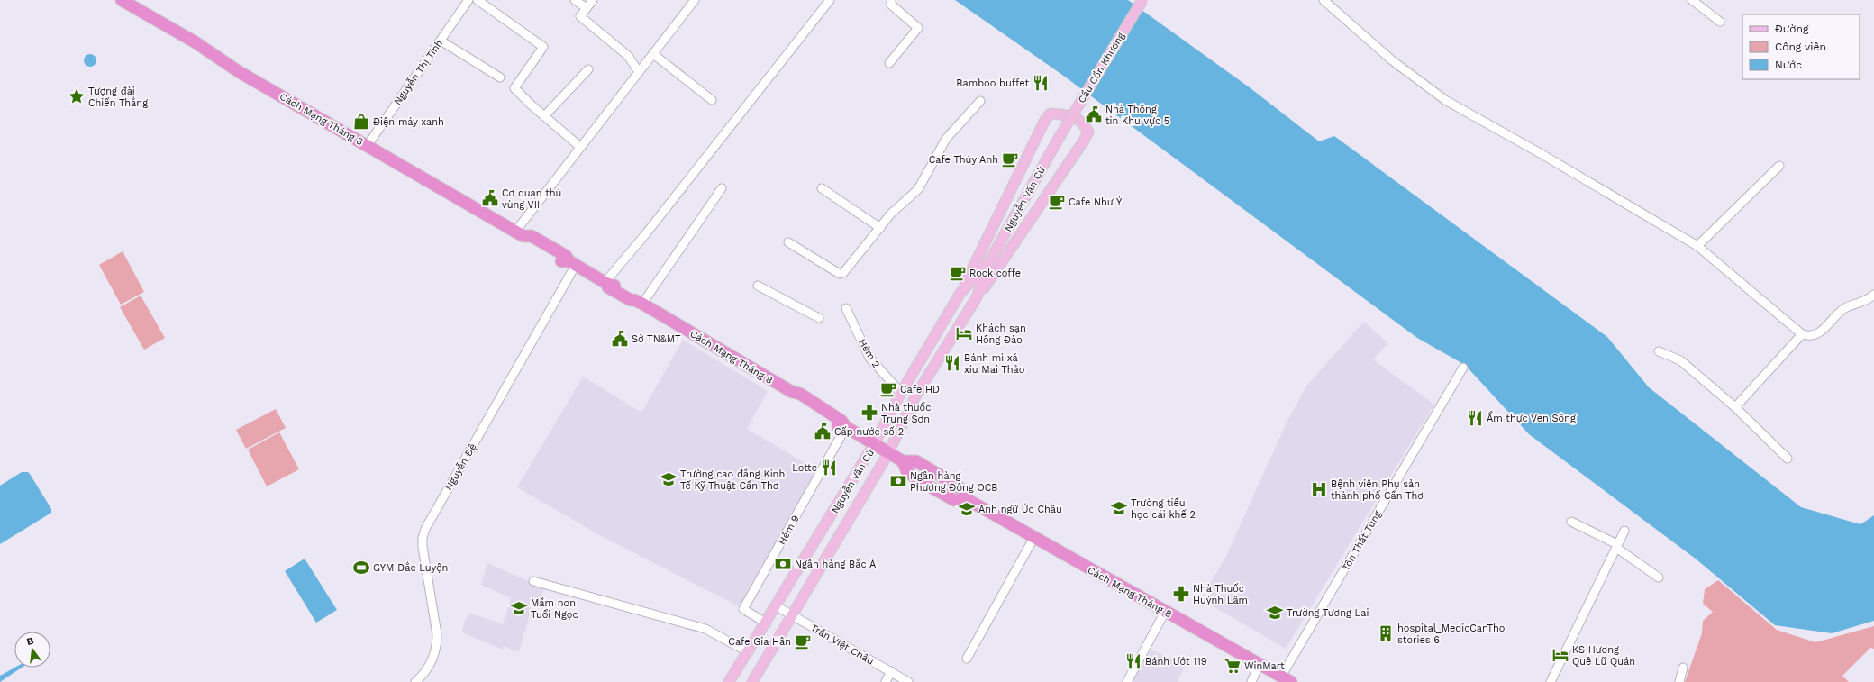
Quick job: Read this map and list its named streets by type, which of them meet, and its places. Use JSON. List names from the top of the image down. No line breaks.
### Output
{"streets":{"highway":["Cách Mạng Tháng 8"],"main road":["Cầu Cồn Khương","Nguyễn Văn Cừ"],"street":["Nguyễn Thị Tính","Hẻm 2","Nguyễn Đệ","Hẻm 9","Tôn Thất Tùng","Trần Việt Châu"]},"crossings":[["Cầu Cồn Khương","Nguyễn Văn Cừ"],["Nguyễn Thị Tính","Cách Mạng Tháng 8"],["Cách Mạng Tháng 8","Nguyễn Văn Cừ"],["Cách Mạng Tháng 8","Nguyễn Đệ"],["Cách Mạng Tháng 8","Hẻm 9"],["Cách Mạng Tháng 8","Tôn Thất Tùng"],["Nguyễn Văn Cừ","Hẻm 2"],["Nguyễn Văn Cừ","Hẻm 9"],["Nguyễn Văn Cừ","Trần Việt Châu"]],"places":{"restaurant":["Bamboo buffet","Bánh mì xá xíu Mai Thảo","Ẩm thực Ven Sông","Lotte","Bánh Ướt 119"],"place":["Tượng đài Chiến Thắng"],"public building":["Nhà Thông tin Khu vực 5","Cơ quan thú vùng VII","Sở TN&MT","Cấp nước số 2"],"shop":["Điện máy xanh"],"cafe":["Cafe Thúy Anh","Cafe Như Ý","Rock coffe","Cafe HD","Cafe Gia Hân"],"hotel":["Khách sạn Hồng Đào","KS Hương Quê Lữ Quán"],"pharmacy":["Nhà thuốc Trung Sơn","Nhà Thuốc Huỳnh Lâm"],"school or university":["Trường cao đẳng Kinh Tế Kỹ Thuật Cần Thơ","Trường tiểu học cái khế 2","Anh ngữ Úc Châu","Mầm non Tuổi Ngọc","Trường Tương Lai"],"bank":["Ngân hàng Phương Đông OCB","Ngân hàng Bắc Á"],"hospital":["Bệnh viện Phụ sản thành phố Cần Thơ"],"sports":["GYM Đắc Luyện"],"building":["hospital_MedicCanTho stories 6"],"supermarket":["WinMart"]},"legend":["Đường","Công viên","Nước"],"north":"top"}
